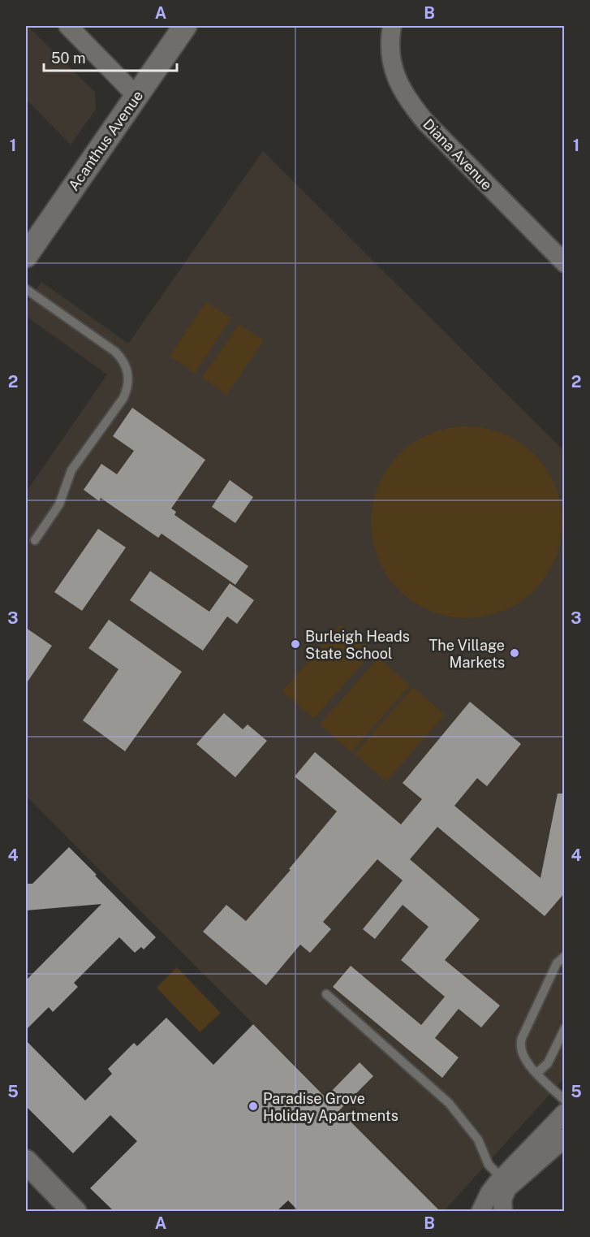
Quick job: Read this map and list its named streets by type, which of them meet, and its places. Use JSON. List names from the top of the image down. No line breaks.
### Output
{"streets":{"street":["Acanthus Avenue","Diana Avenue"]},"places":["Burleigh Heads State School","The Village Markets","Paradise Grove Holiday Apartments"],"scale_bar":"50 m","grid":{"columns":["A","B"],"rows":["1","2","3","4","5"]}}
